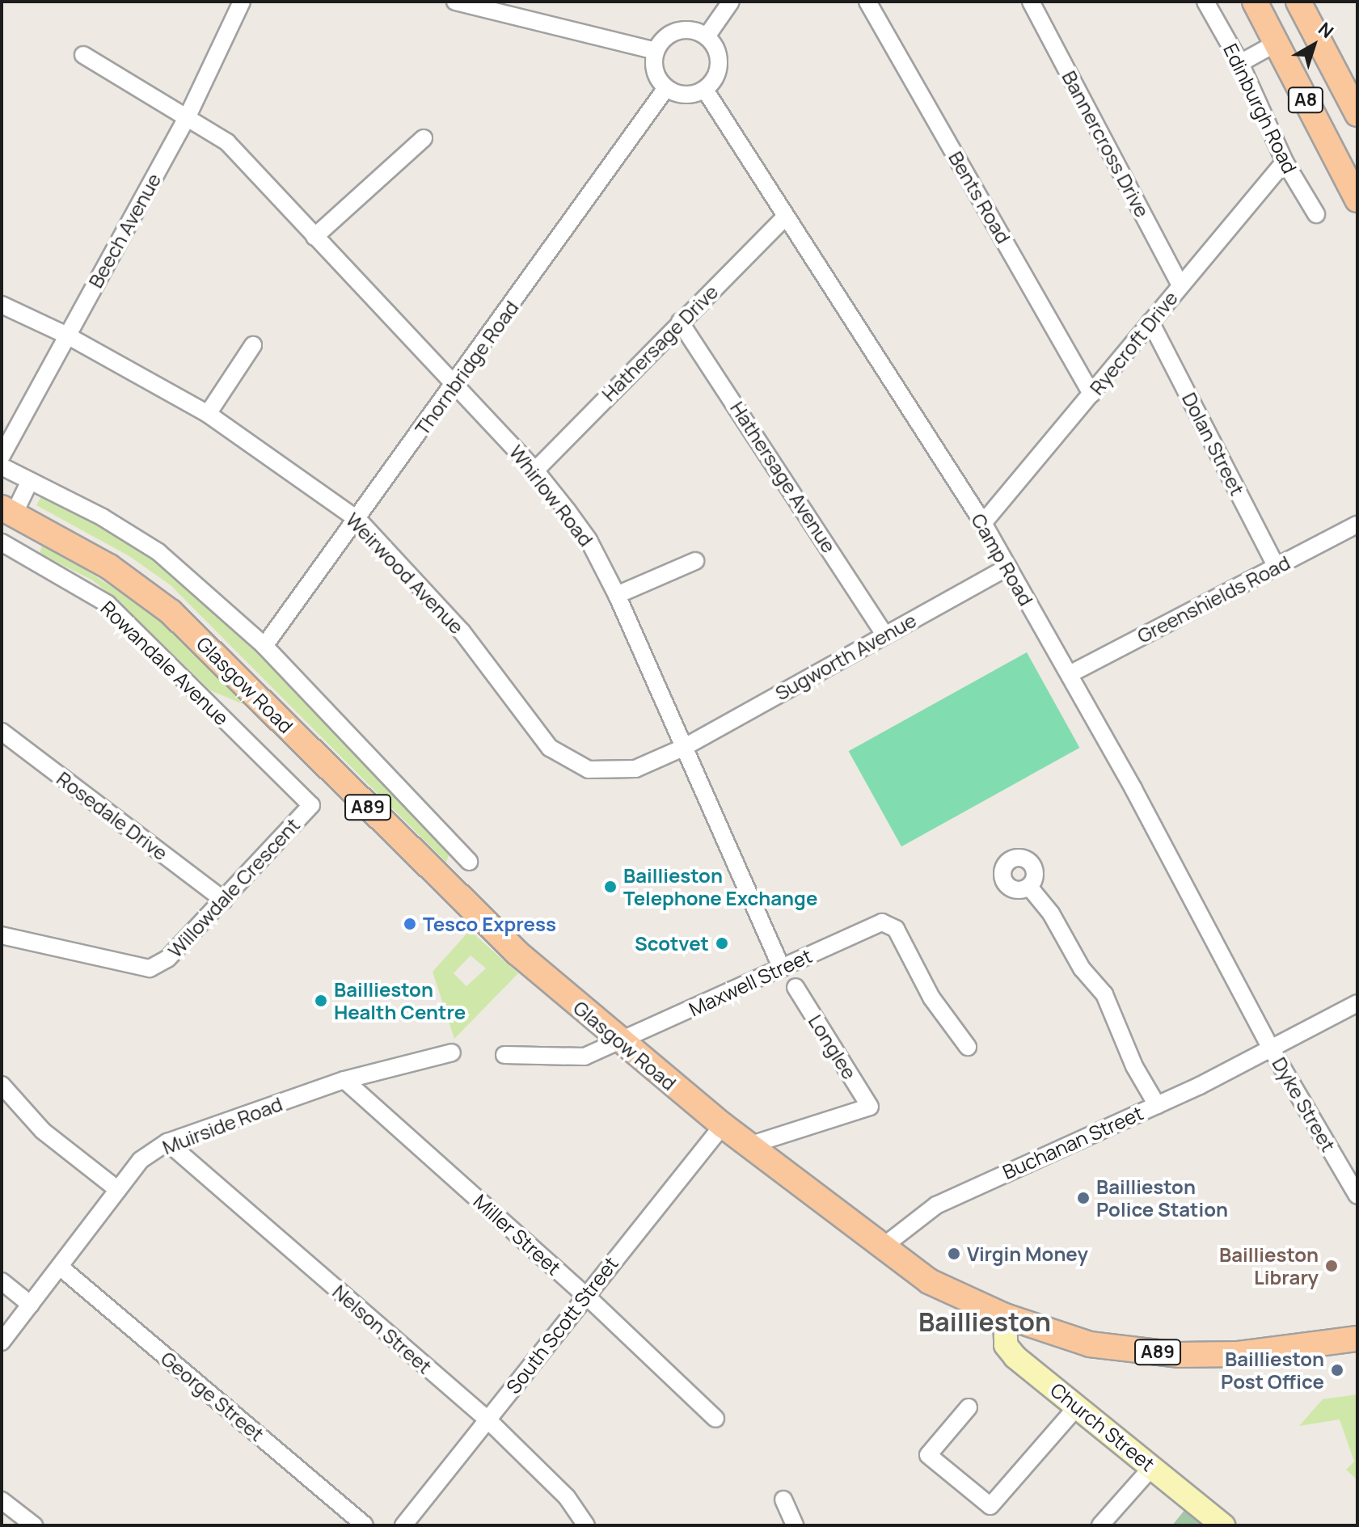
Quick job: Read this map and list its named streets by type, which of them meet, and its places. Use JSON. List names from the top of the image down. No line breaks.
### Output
{"streets":{"main road":["A8","Glasgow Road","A89"],"street":["Edinburgh Road","Bannercross Drive","Bents Road","Beech Avenue","Hathersage Drive","Ryecroft Drive","Thornbridge Road","Dolan Street","Hathersage Avenue","Whirlow Road","Camp Road","Weirwood Avenue","Greenshields Road","Sugworth Avenue","Rowandale Avenue","Rosedale Drive","Willowdale Crescent","Maxwell Street","Longlee","Dyke Street","Muirside Road","Buchanan Street","Miller Street","South Scott Street","Nelson Street","George Street","Church Street"]},"crossings":[["Edinburgh Road","Ryecroft Drive"],["Bannercross Drive","Ryecroft Drive"],["Bents Road","Ryecroft Drive"],["Beech Avenue","Whirlow Road"],["Beech Avenue","Weirwood Avenue"],["Hathersage Drive","Hathersage Avenue"],["Hathersage Drive","Whirlow Road"],["Hathersage Drive","Camp Road"],["Ryecroft Drive","Dolan Street"],["Ryecroft Drive","Camp Road"],["Thornbridge Road","Whirlow Road"],["Thornbridge Road","Camp Road"],["Thornbridge Road","Weirwood Avenue"],["Thornbridge Road","Glasgow Road"],["Dolan Street","Greenshields Road"],["Hathersage Avenue","Sugworth Avenue"],["Whirlow Road","Weirwood Avenue"],["Whirlow Road","Sugworth Avenue"],["Whirlow Road","Maxwell Street"],["Camp Road","Greenshields Road"],["Camp Road","Sugworth Avenue"],["Camp Road","Dyke Street"],["Camp Road","Buchanan Street"],["Weirwood Avenue","Sugworth Avenue"],["Rowandale Avenue","Willowdale Crescent"],["Glasgow Road","Maxwell Street"],["Glasgow Road","Longlee"],["Glasgow Road","Buchanan Street"],["Glasgow Road","South Scott Street"],["Glasgow Road","Church Street"],["Rosedale Drive","Willowdale Crescent"],["Dyke Street","Buchanan Street"],["Muirside Road","Miller Street"],["Muirside Road","Nelson Street"],["Muirside Road","George Street"],["Miller Street","South Scott Street"],["South Scott Street","Nelson Street"]],"districts":["Baillieston"],"places":["Baillieston Telephone Exchange","Tesco Express","Scotvet","Baillieston Health Centre","Baillieston Police Station","Virgin Money","Baillieston Library","Baillieston Post Office"],"north":"top right"}
